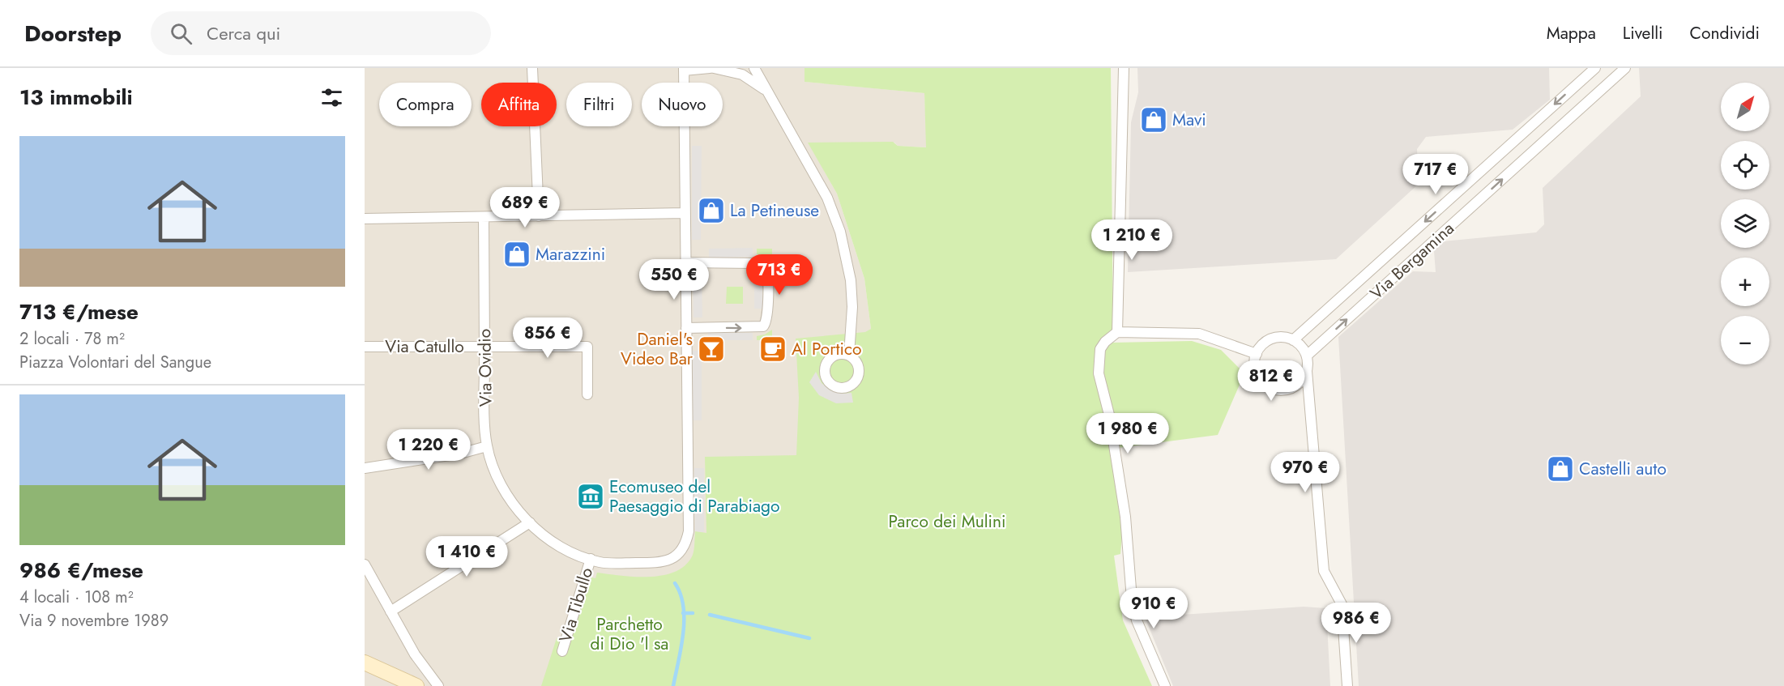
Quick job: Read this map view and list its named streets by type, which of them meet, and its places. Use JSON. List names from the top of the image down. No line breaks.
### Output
{"streets":{"street":["Via Bergamina","Via Catullo","Via Ovidio","Via Tibullo"]},"crossings":[["Via Catullo","Via Ovidio"],["Via Ovidio","Via Tibullo"]],"parks":["Parco dei Mulini","Parchetto di Dio 'l sa"],"places":{"shop":["Mavi","La Petineuse","Marazzini","Castelli auto"],"bar":["Daniel's Video Bar"],"cafe":["Al Portico"],"museum":["Ecomuseo del Paesaggio di Parabiago"]},"north":"top right","page":{"header":"Doorstep","search":"Cerca qui","nav":["Mappa","Livelli","Condividi"],"heading":"13 immobili","map_buttons":["+","−"],"chip":["Compra","Affitta","Filtri","Nuovo"],"list":[{"name":"713 €/mese","note":"2 locali · 78 m² · Piazza Volontari del Sangue"},{"name":"986 €/mese","note":"4 locali · 108 m² · Via 9 novembre 1989"}],"price":["717 €","689 €","1 210 €","713 €","550 €","856 €","812 €","1 980 €","1 220 €","970 €","1 410 €","910 €","986 €"]}}
